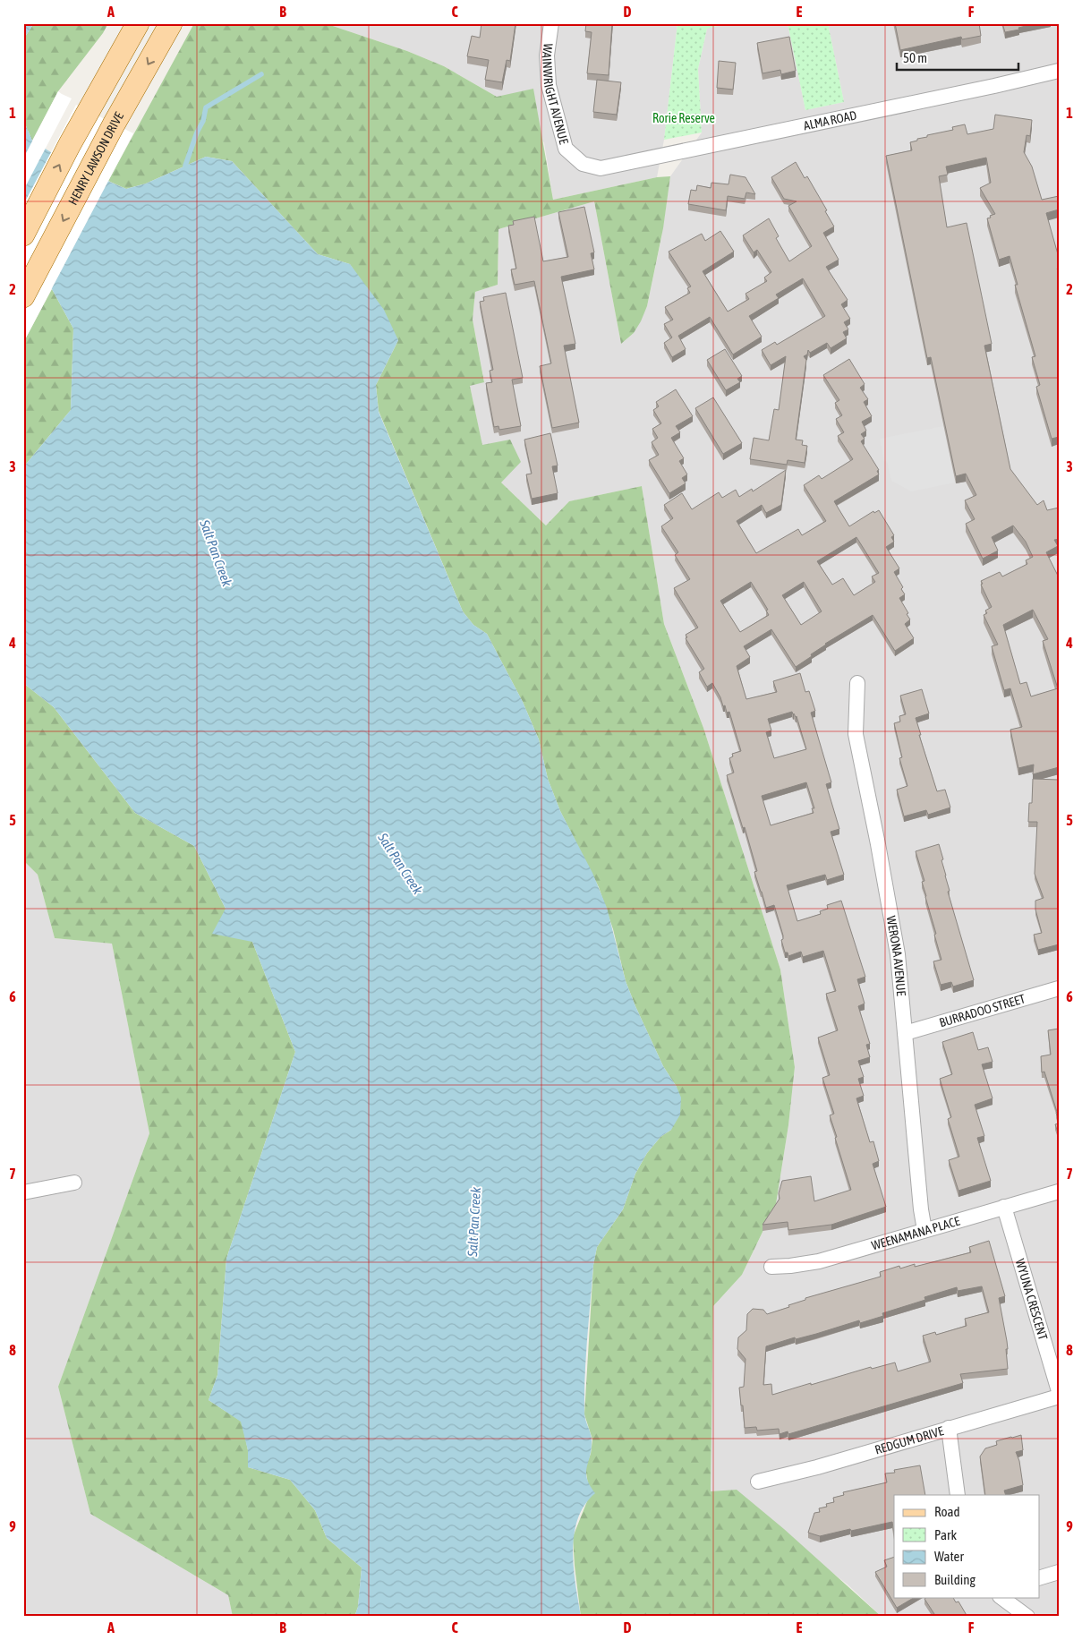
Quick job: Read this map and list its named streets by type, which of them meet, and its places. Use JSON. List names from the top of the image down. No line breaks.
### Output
{"streets":{"main road":["HENRY LAWSON DRIVE"],"street":["WAINWRIGHT AVENUE","ALMA ROAD","WERONA AVENUE","BURRADOO STREET","WEENAMANA PLACE","WYUNA CRESCENT","REDGUM DRIVE"]},"crossings":[["WAINWRIGHT AVENUE","ALMA ROAD"],["WERONA AVENUE","BURRADOO STREET"],["WERONA AVENUE","WEENAMANA PLACE"],["WEENAMANA PLACE","WYUNA CRESCENT"]],"water":["Salt Pan Creek"],"parks":["Rorie Reserve"],"legend":["Road","Park","Water","Building"],"scale_bar":"50 m","grid":{"columns":["A","B","C","D","E","F"],"rows":["1","2","3","4","5","6","7","8","9"]}}
